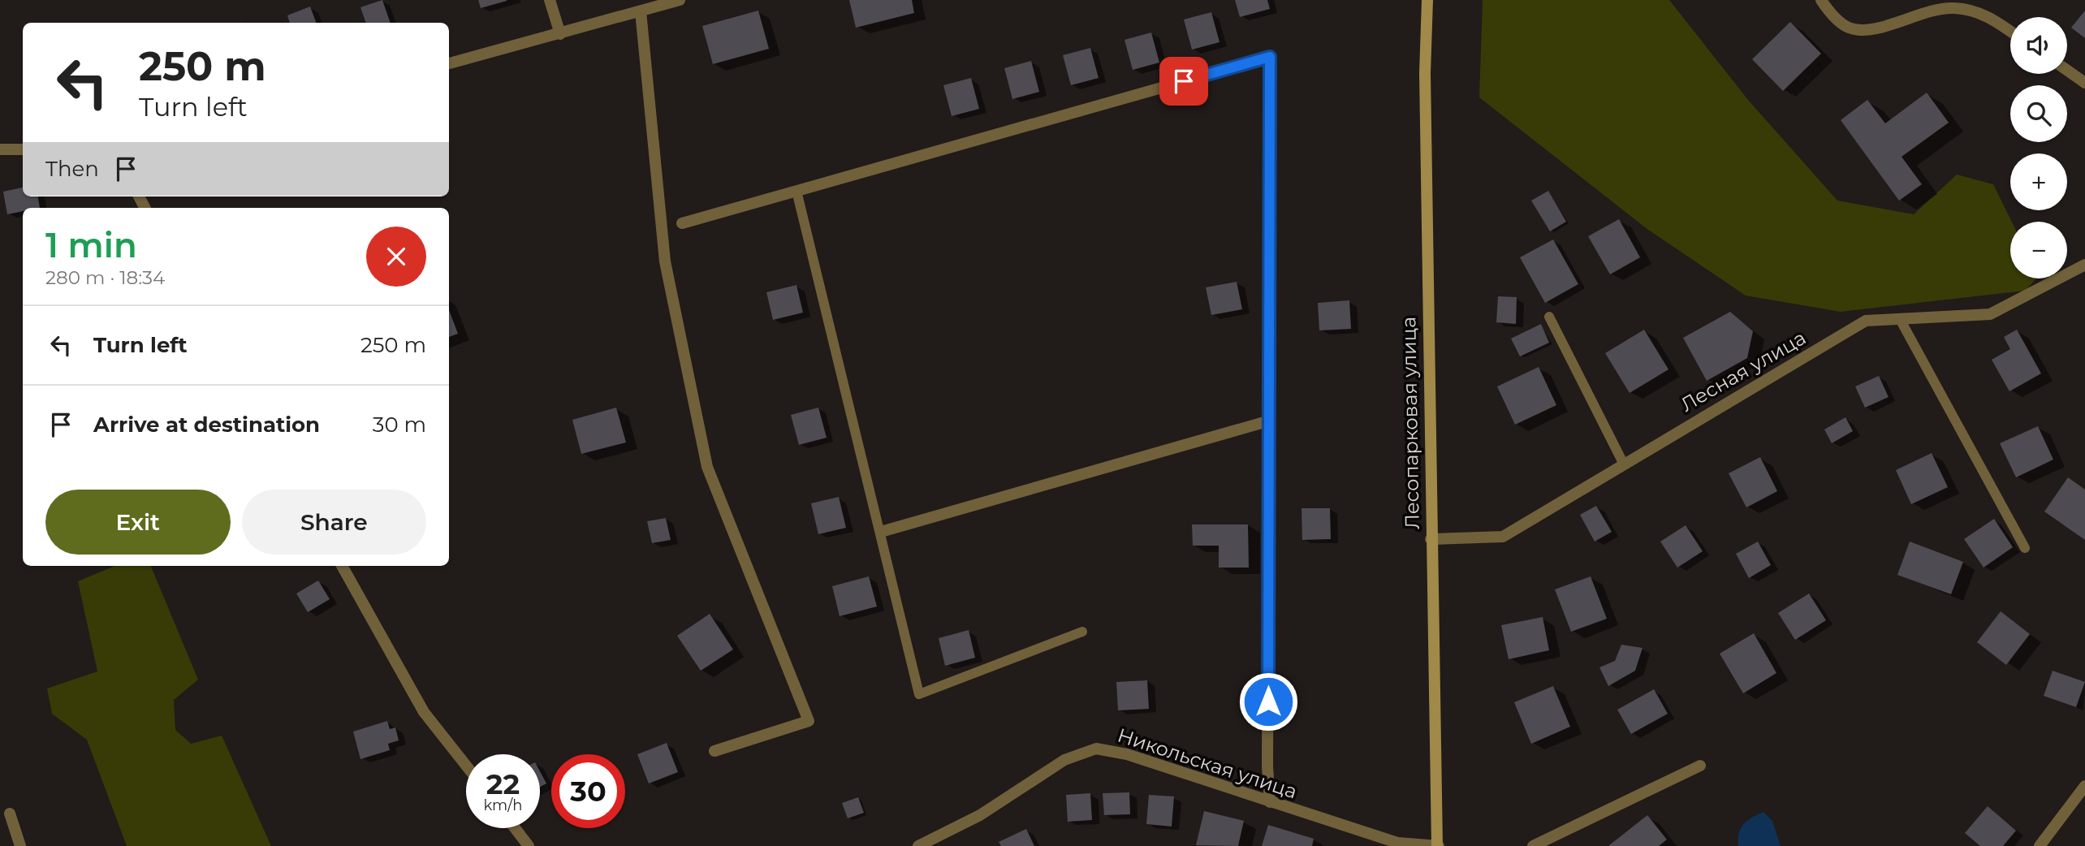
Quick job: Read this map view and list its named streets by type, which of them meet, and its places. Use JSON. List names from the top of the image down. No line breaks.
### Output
{"streets":{"street":["Лесная улица","Лесопарковая улица","Никольская улица"]},"crossings":[["Лесная улица","Лесопарковая улица"],["Лесопарковая улица","Никольская улица"]],"page":{"map_buttons":["+","−"],"turn":["250 m","Turn left"],"then":"Then","heading":["1 min","280 m · 18:34"],"list":[{"name":"Turn left","value":"250 m"},{"name":"Arrive at destination","value":"30 m"}],"buttons":["Exit","Share"],"speed":"22 km/h","limit":"30"}}
